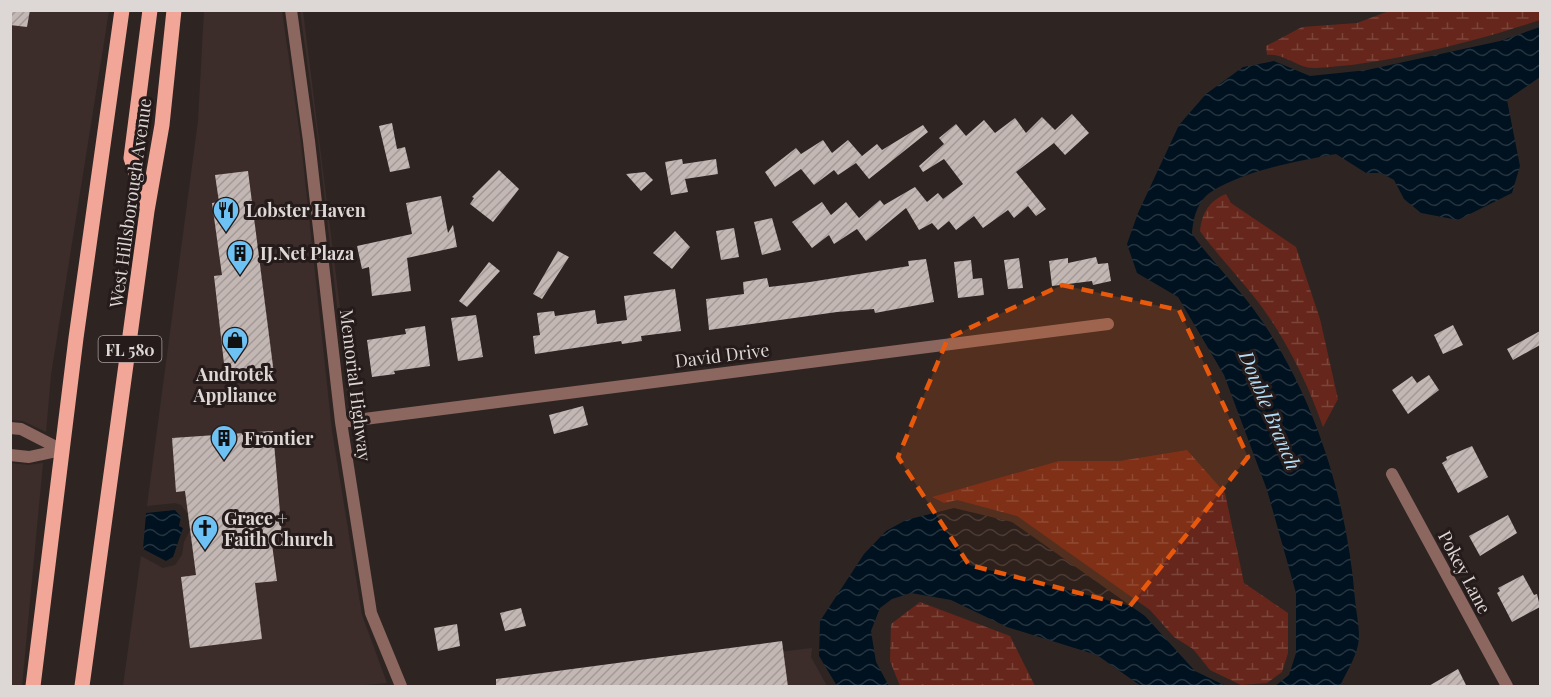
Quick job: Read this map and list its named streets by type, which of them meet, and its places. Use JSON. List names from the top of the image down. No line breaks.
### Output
{"streets":{"main road":["West Hillsborough Avenue","FL 580"],"street":["David Drive","Memorial Highway","Pokey Lane"]},"crossings":[["David Drive","Memorial Highway"]],"water":["Double Branch"],"places":{"restaurant":["Lobster Haven"],"building":["IJ.Net Plaza","Frontier"],"shop":["Androtek Appliance"],"church":["Grace + Faith Church"]}}
